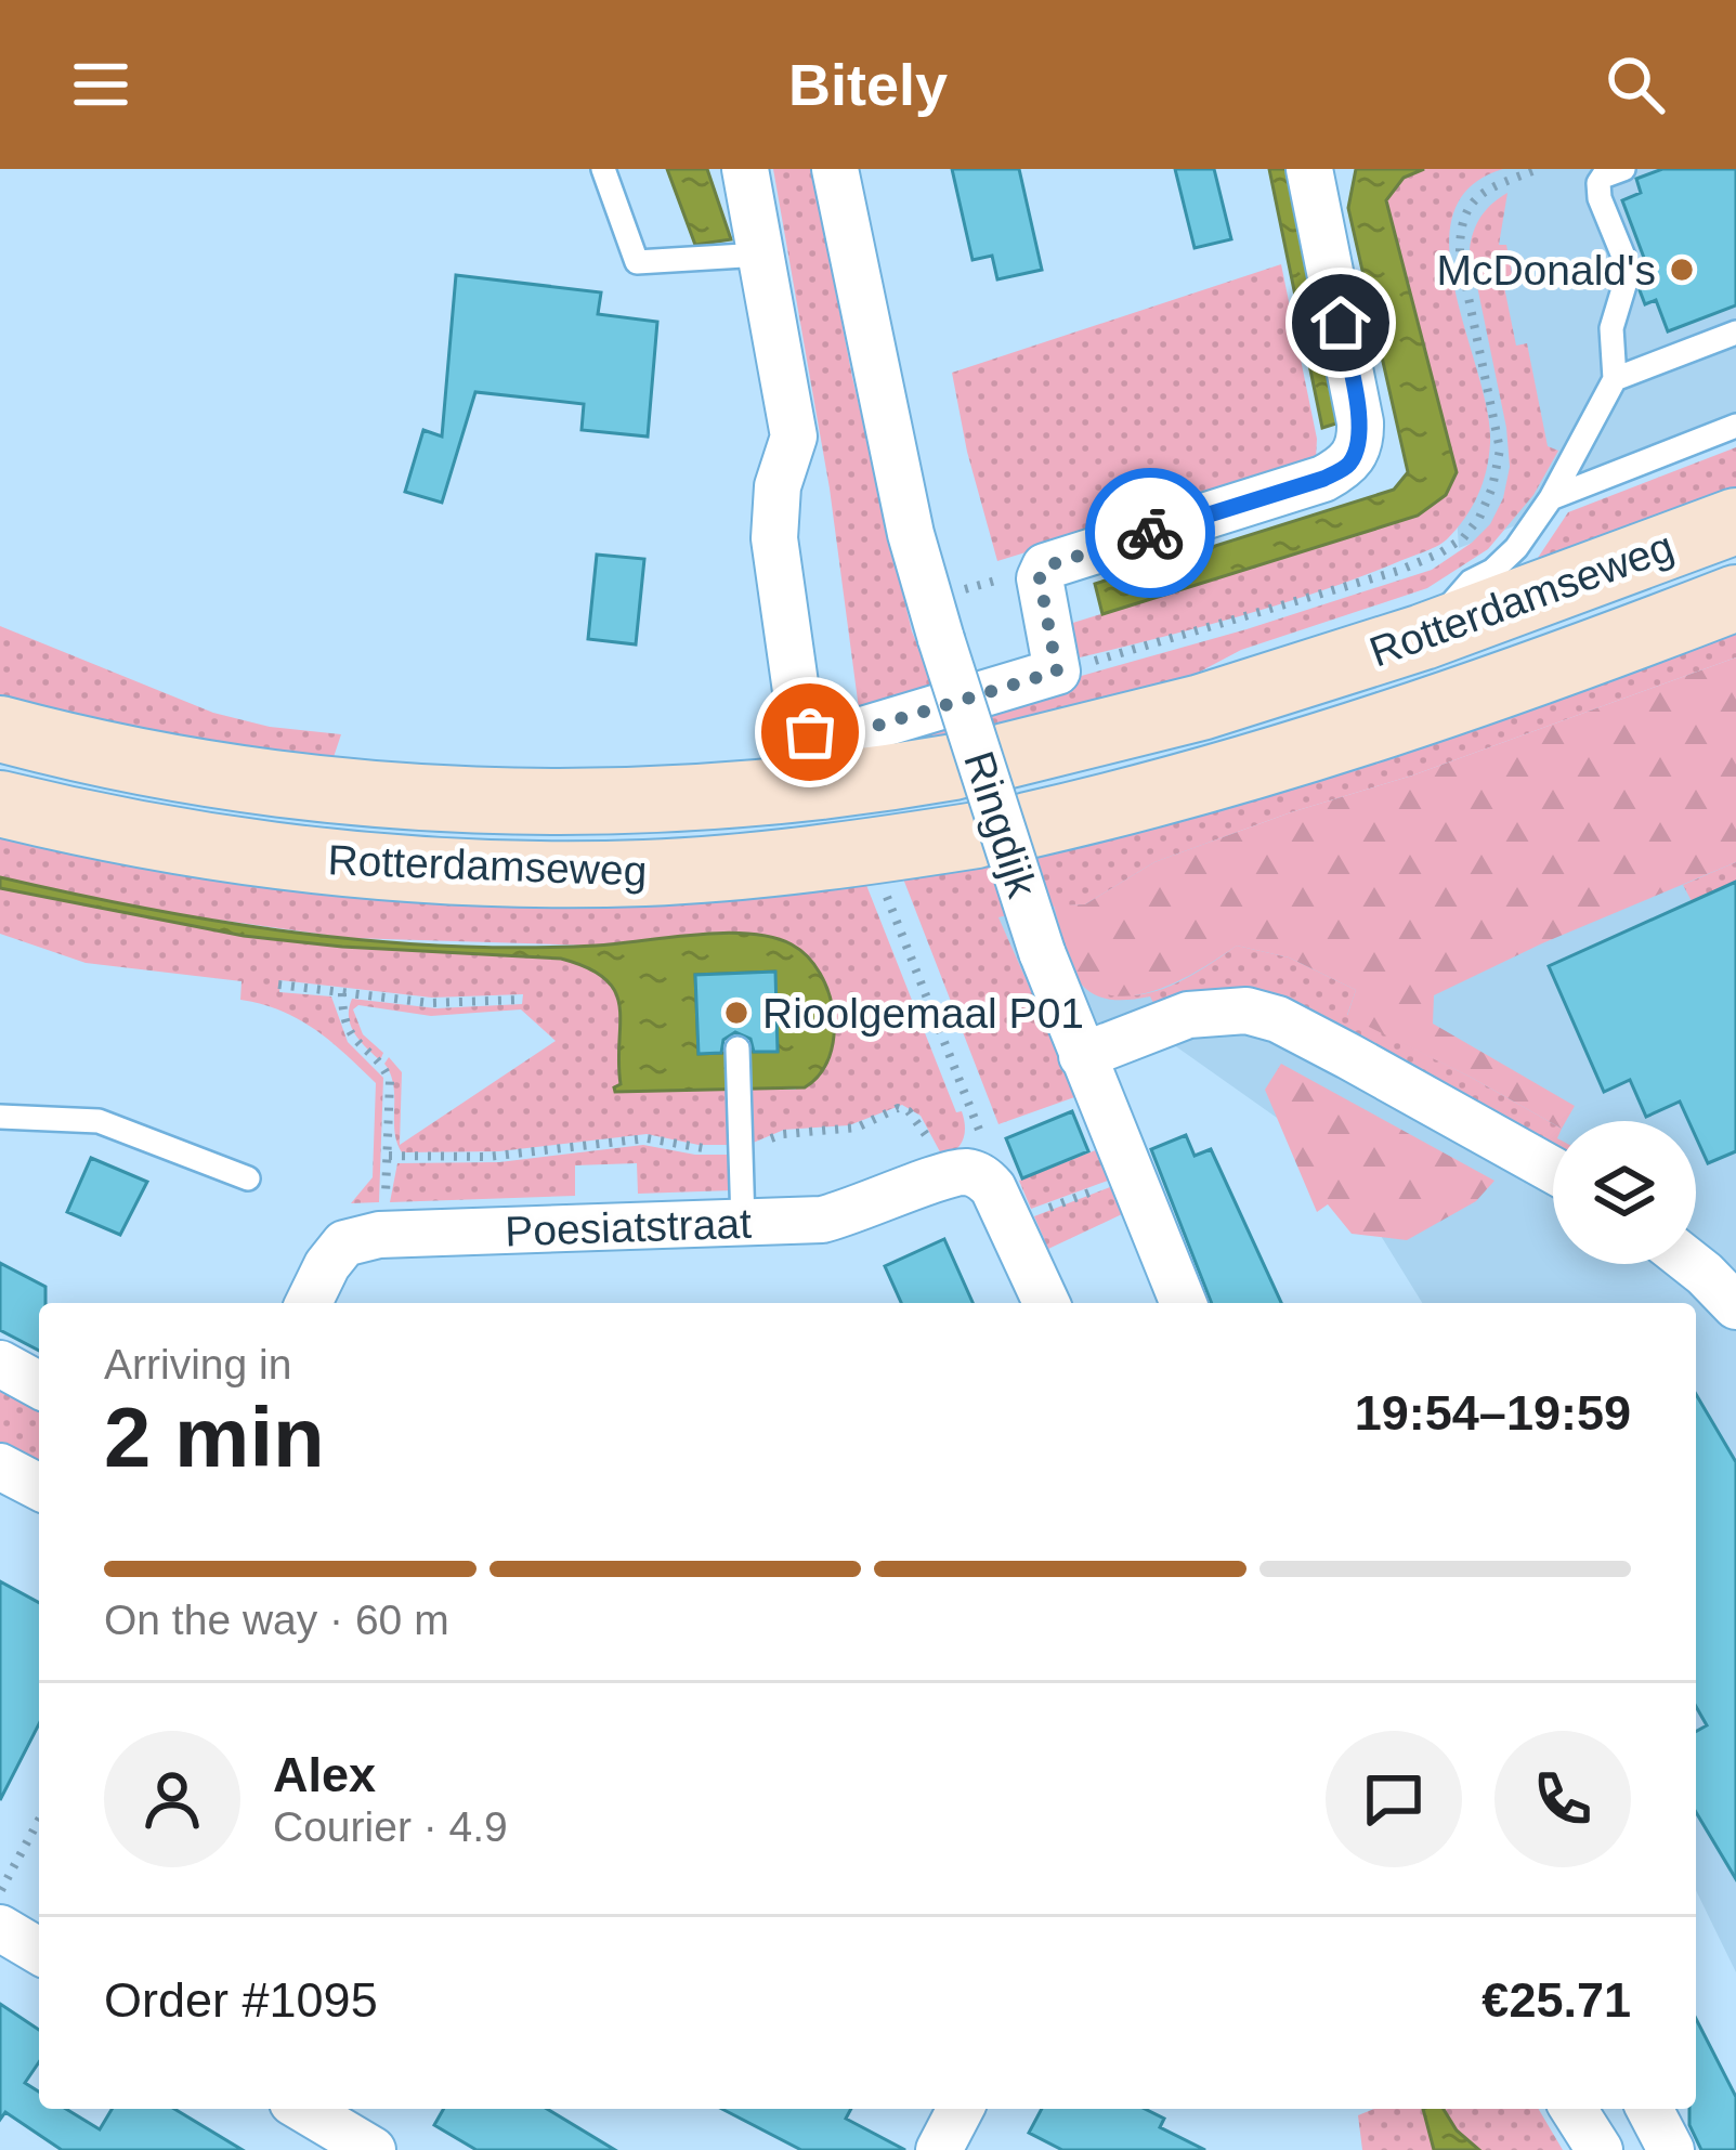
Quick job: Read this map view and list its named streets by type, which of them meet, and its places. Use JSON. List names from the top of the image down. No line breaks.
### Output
{"streets":{"main road":["Rotterdamseweg"],"street":["Ringdijk","Poesiatstraat"]},"places":["McDonald's","Rioolgemaal P01"],"page":{"header":"Bitely","heading":["2 min","Arriving in","19:54–19:59"],"panel":["Alex","Courier · 4.9","Order #1095","€25.71"],"bar":"On the way · 60 m"}}
